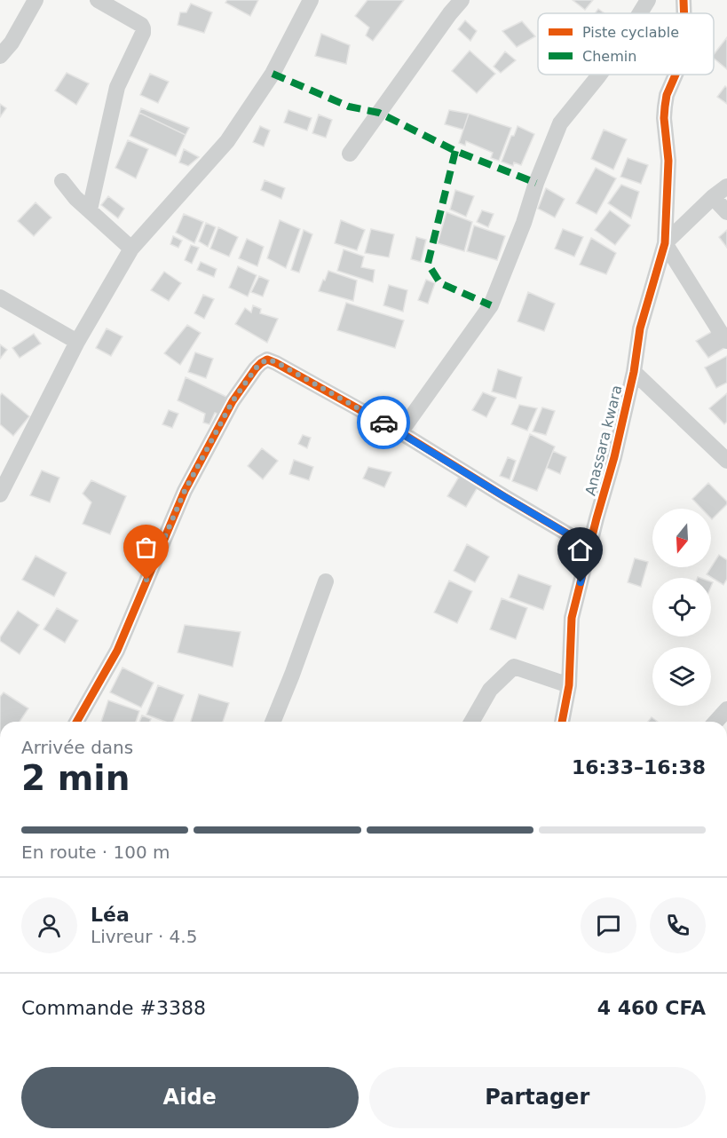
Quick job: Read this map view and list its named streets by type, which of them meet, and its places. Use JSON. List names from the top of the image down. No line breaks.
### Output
{"streets":{"street":["Anassara kwara"]},"legend":["Piste cyclable","Chemin"],"north":"bottom","page":{"heading":["2 min","Arrivée dans","16:33–16:38"],"panel":["Léa","Livreur · 4.5","Commande #3388","4 460 CFA"],"bar":"En route · 100 m","buttons":["Aide","Partager"]}}
